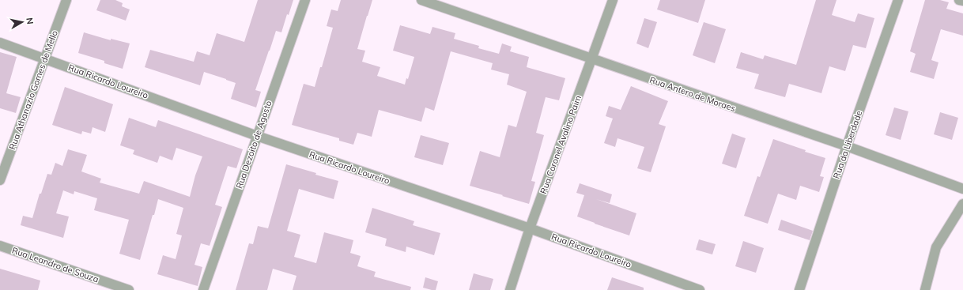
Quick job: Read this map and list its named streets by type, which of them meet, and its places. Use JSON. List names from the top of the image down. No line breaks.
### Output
{"streets":{"street":["Rua Ricardo Loureiro","Rua Athanazio Gomes de Mello","Rua Antero de Moraes","Rua Dezoito de Agosto","Rua Coronel Avalino Paim","Rua da Liberdade","Rua Leandro de Souza"]},"crossings":[["Rua Ricardo Loureiro","Rua Athanazio Gomes de Mello"],["Rua Ricardo Loureiro","Rua Dezoito de Agosto"],["Rua Ricardo Loureiro","Rua Coronel Avalino Paim"],["Rua Antero de Moraes","Rua Coronel Avalino Paim"],["Rua Antero de Moraes","Rua da Liberdade"]],"north":"right"}
